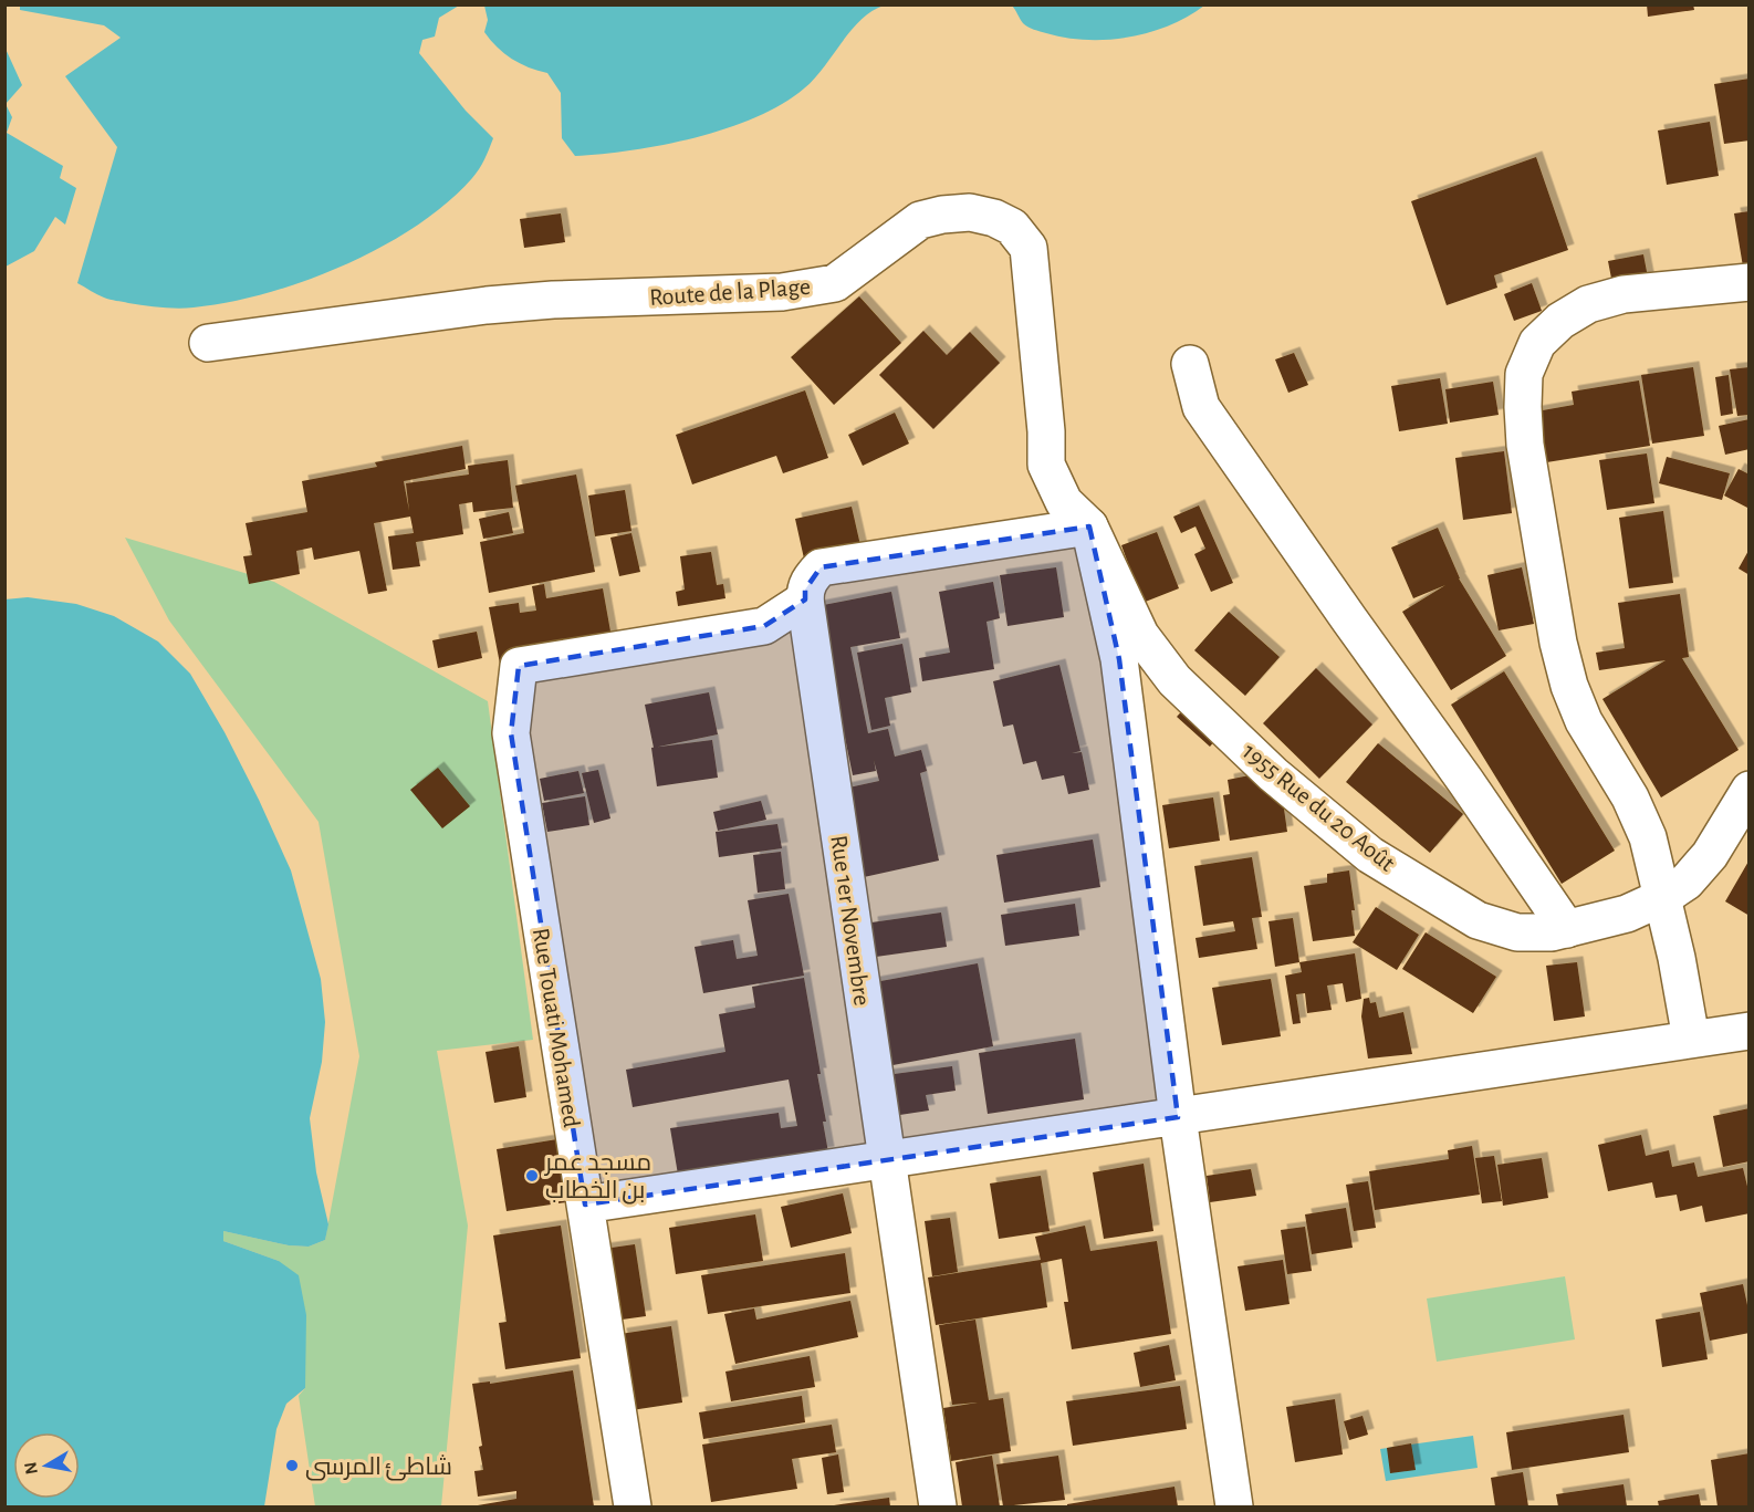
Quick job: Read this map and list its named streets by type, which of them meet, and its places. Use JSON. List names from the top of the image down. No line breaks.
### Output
{"streets":{"street":["Route de la Plage","1955 Rue du 20 Août","Rue 1er Novembre","Rue Touati Mohamed"]},"crossings":[["Route de la Plage","1955 Rue du 20 Août"],["Rue 1er Novembre","Rue Touati Mohamed"]],"places":["مسجد عمر بن الخطاب","شاطئ المرسى"],"north":"left"}
